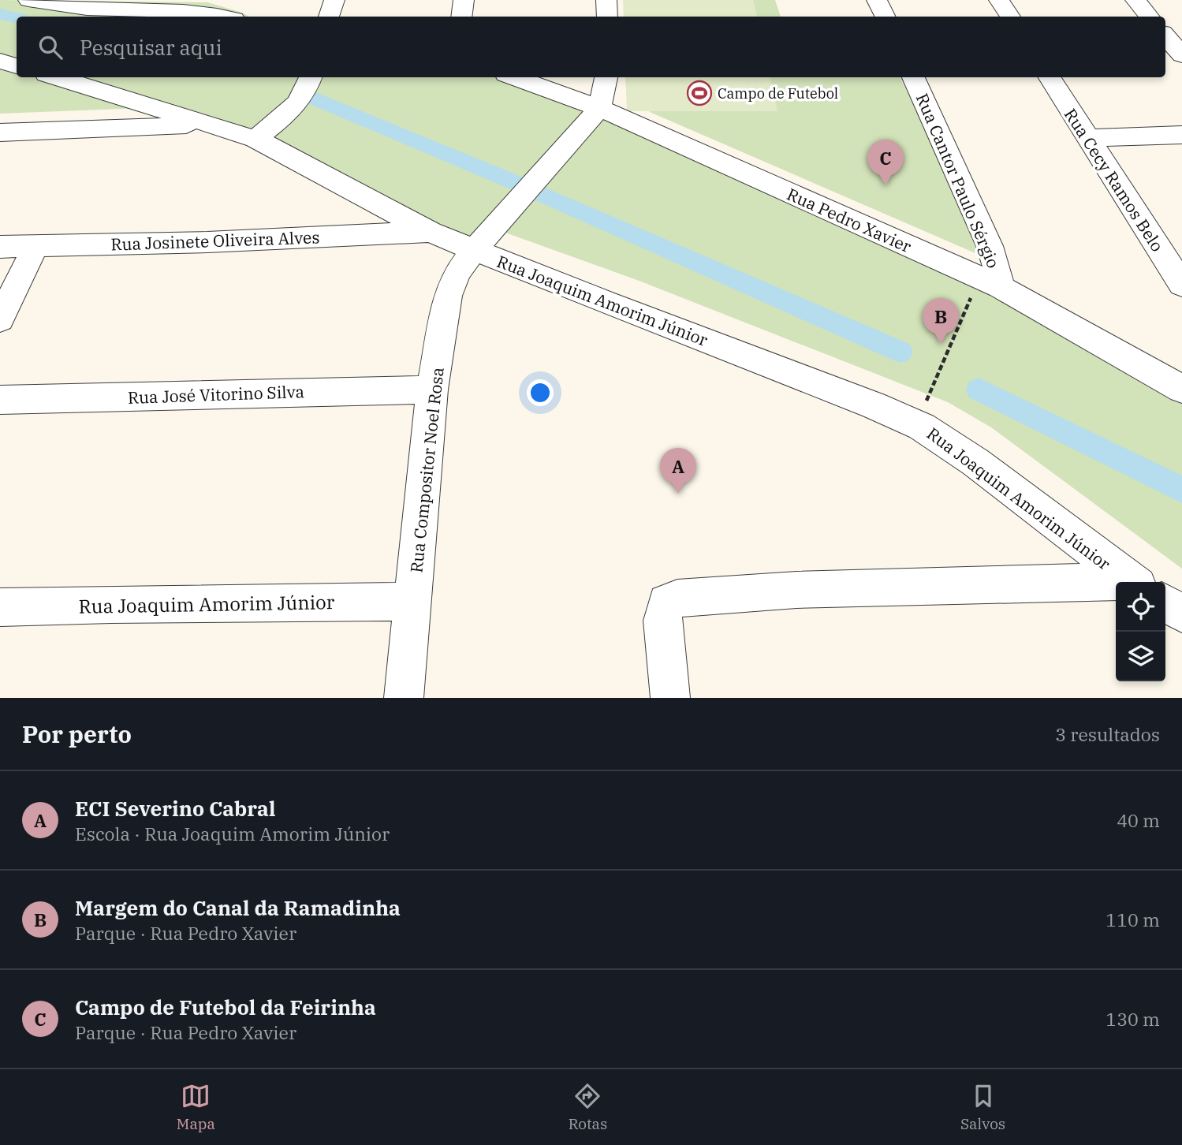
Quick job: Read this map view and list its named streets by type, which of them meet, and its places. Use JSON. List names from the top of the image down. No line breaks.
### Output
{"streets":{"street":["Rua Cecy Ramos Belo","Rua Cantor Paulo Sérgio","Rua Pedro Xavier","Rua Josinete Oliveira Alves","Rua Joaquim Amorim Júnior","Rua José Vitorino Silva","Rua Compositor Noel Rosa"]},"crossings":[["Rua Cantor Paulo Sérgio","Rua Pedro Xavier"],["Rua Pedro Xavier","Rua Compositor Noel Rosa"],["Rua Josinete Oliveira Alves","Rua Joaquim Amorim Júnior"],["Rua Joaquim Amorim Júnior","Rua Compositor Noel Rosa"],["Rua José Vitorino Silva","Rua Compositor Noel Rosa"]],"places":{"sports":["Campo de Futebol"]},"page":{"search":"Pesquisar aqui","pins":["C","B","A"],"heading":["Por perto","3 resultados"],"list":[{"mark":"A","name":"ECI Severino Cabral","note":"Escola · Rua Joaquim Amorim Júnior","value":"40 m"},{"mark":"B","name":"Margem do Canal da Ramadinha","note":"Parque · Rua Pedro Xavier","value":"110 m"},{"mark":"C","name":"Campo de Futebol da Feirinha","note":"Parque · Rua Pedro Xavier","value":"130 m"}],"nav":["Mapa","Rotas","Salvos"]}}
